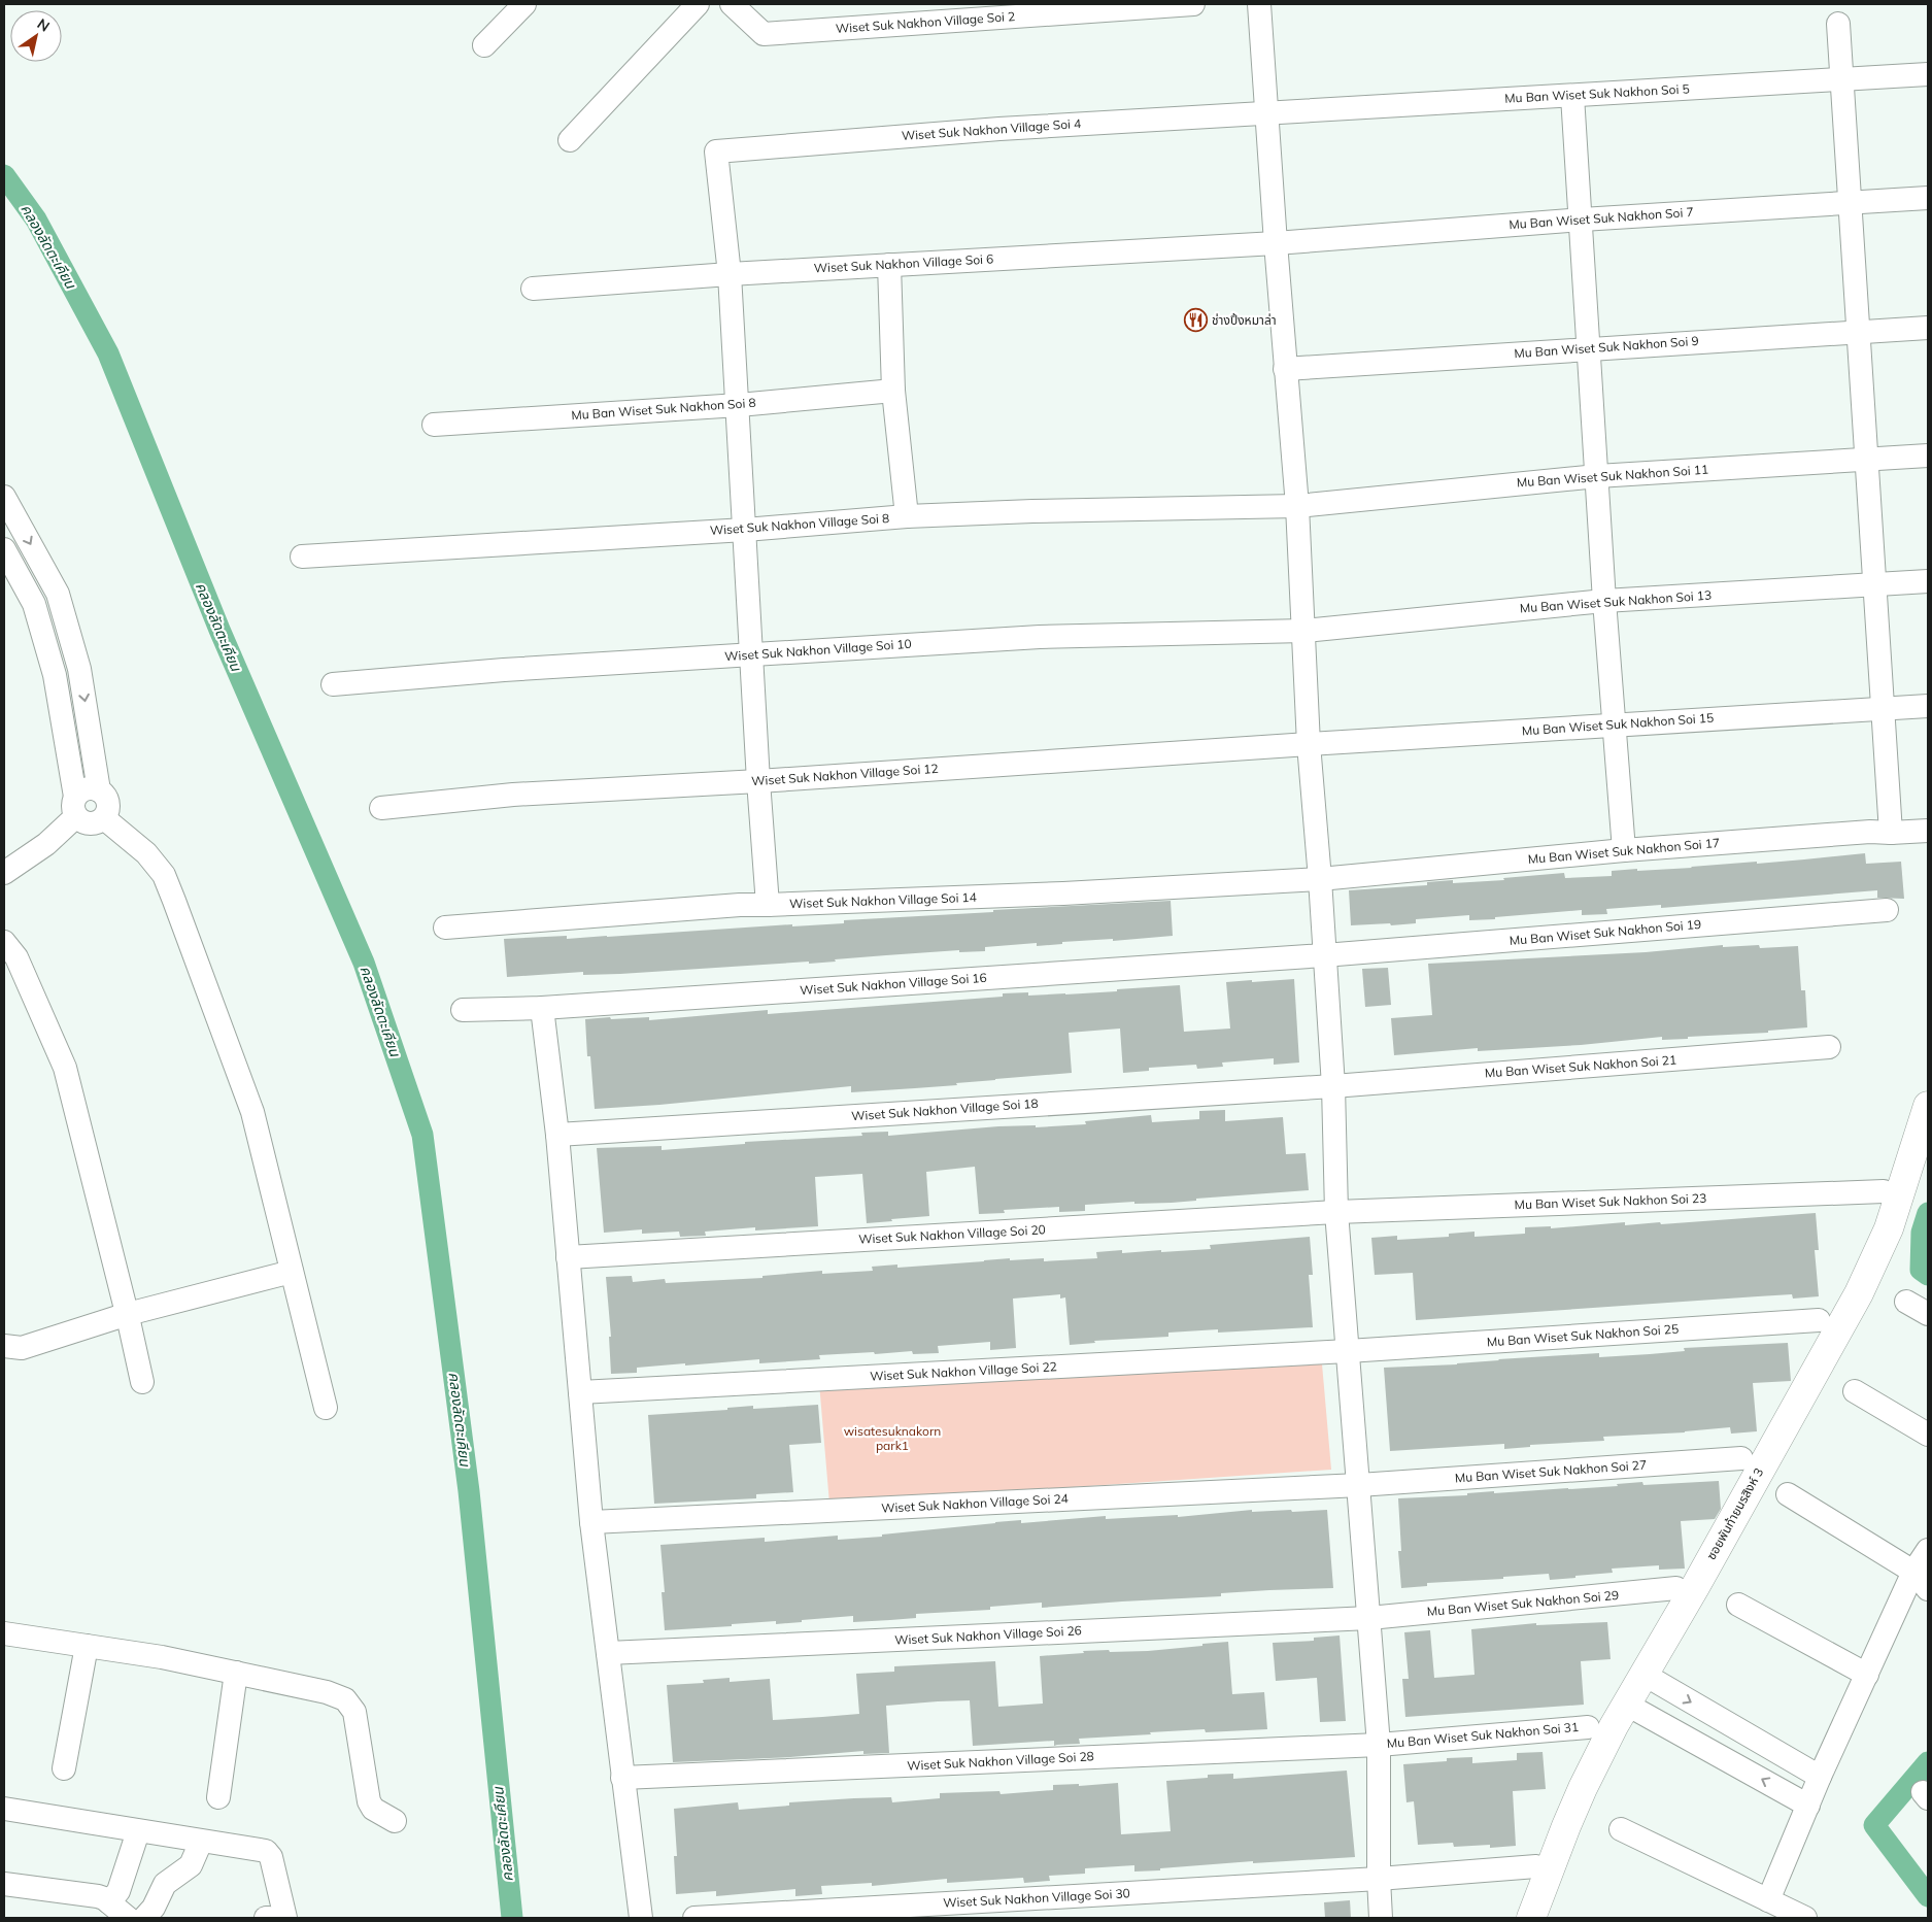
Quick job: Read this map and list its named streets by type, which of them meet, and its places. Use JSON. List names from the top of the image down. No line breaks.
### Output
{"streets":{"street":["Wiset Suk Nakhon Village Soi 2","Mu Ban Wiset Suk Nakhon Soi 5","Wiset Suk Nakhon Village Soi 4","Mu Ban Wiset Suk Nakhon Soi 7","Wiset Suk Nakhon Village Soi 6","Mu Ban Wiset Suk Nakhon Soi 9","Mu Ban Wiset Suk Nakhon Soi 8","Mu Ban Wiset Suk Nakhon Soi 11","Wiset Suk Nakhon Village Soi 8","Mu Ban Wiset Suk Nakhon Soi 13","Wiset Suk Nakhon Village Soi 10","Mu Ban Wiset Suk Nakhon Soi 15","Wiset Suk Nakhon Village Soi 12","Mu Ban Wiset Suk Nakhon Soi 17","Wiset Suk Nakhon Village Soi 14","Mu Ban Wiset Suk Nakhon Soi 19","Wiset Suk Nakhon Village Soi 16","Mu Ban Wiset Suk Nakhon Soi 21","Wiset Suk Nakhon Village Soi 18","Mu Ban Wiset Suk Nakhon Soi 23","Wiset Suk Nakhon Village Soi 20","Mu Ban Wiset Suk Nakhon Soi 25","Wiset Suk Nakhon Village Soi 22","Mu Ban Wiset Suk Nakhon Soi 27","Wiset Suk Nakhon Village Soi 24","ซอยพันท้ายนรสิงห์ 3","Mu Ban Wiset Suk Nakhon Soi 29","Wiset Suk Nakhon Village Soi 26","Mu Ban Wiset Suk Nakhon Soi 31","Wiset Suk Nakhon Village Soi 28","Wiset Suk Nakhon Village Soi 30"]},"crossings":[["Mu Ban Wiset Suk Nakhon Soi 5","Wiset Suk Nakhon Village Soi 4"],["Wiset Suk Nakhon Village Soi 4","Wiset Suk Nakhon Village Soi 6"],["Mu Ban Wiset Suk Nakhon Soi 7","Wiset Suk Nakhon Village Soi 6"],["Mu Ban Wiset Suk Nakhon Soi 11","Wiset Suk Nakhon Village Soi 8"],["Mu Ban Wiset Suk Nakhon Soi 13","Wiset Suk Nakhon Village Soi 10"],["Mu Ban Wiset Suk Nakhon Soi 15","Wiset Suk Nakhon Village Soi 12"],["Mu Ban Wiset Suk Nakhon Soi 17","Wiset Suk Nakhon Village Soi 14"],["Mu Ban Wiset Suk Nakhon Soi 19","Wiset Suk Nakhon Village Soi 16"],["Mu Ban Wiset Suk Nakhon Soi 21","Wiset Suk Nakhon Village Soi 18"],["Mu Ban Wiset Suk Nakhon Soi 23","Wiset Suk Nakhon Village Soi 20"],["Mu Ban Wiset Suk Nakhon Soi 25","Wiset Suk Nakhon Village Soi 22"],["Mu Ban Wiset Suk Nakhon Soi 27","Wiset Suk Nakhon Village Soi 24"],["Mu Ban Wiset Suk Nakhon Soi 29","Wiset Suk Nakhon Village Soi 26"],["Mu Ban Wiset Suk Nakhon Soi 31","Wiset Suk Nakhon Village Soi 28"]],"water":["คลองลัดตะเคียน"],"parks":["wisatesuknakorn park1"],"places":{"restaurant":["ช่างปิ้งหมาล่า"]},"north":"top right"}
